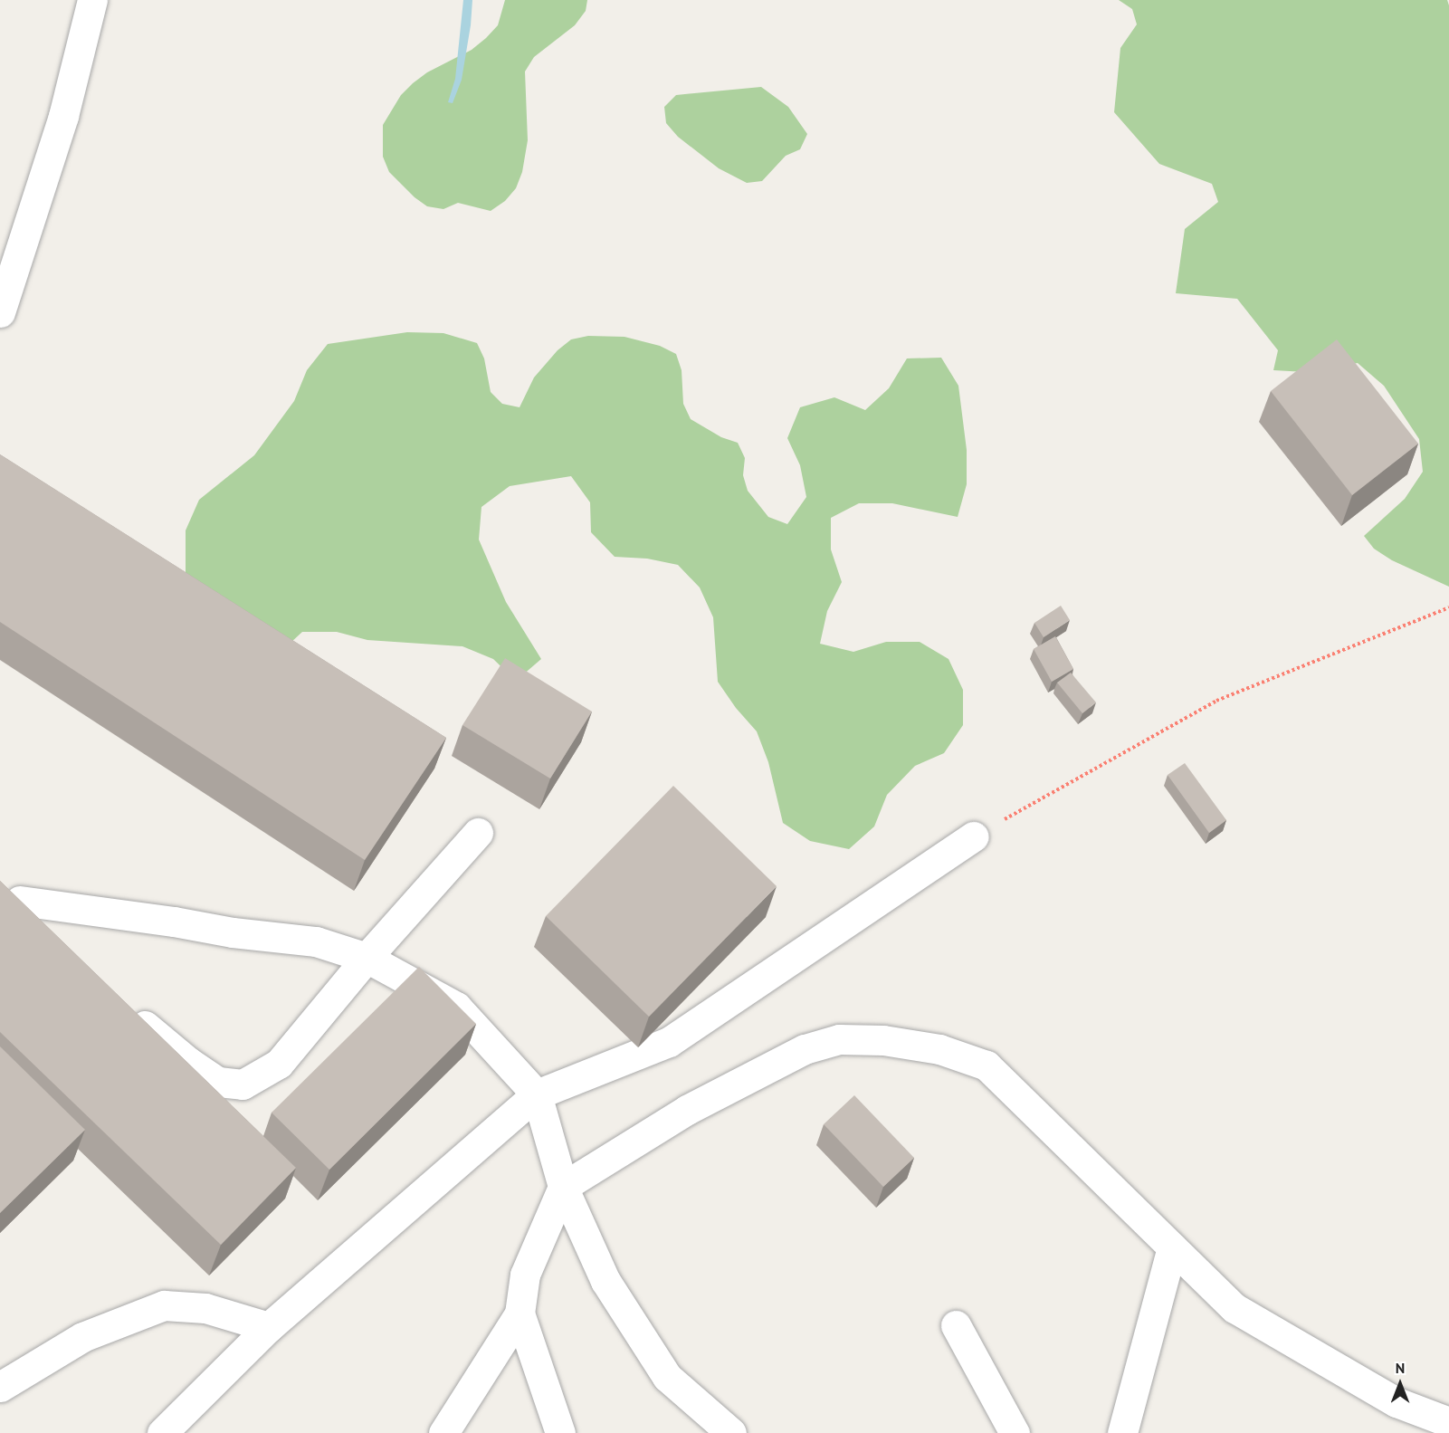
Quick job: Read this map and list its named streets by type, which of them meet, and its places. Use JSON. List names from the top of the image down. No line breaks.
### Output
{"north":"top"}
